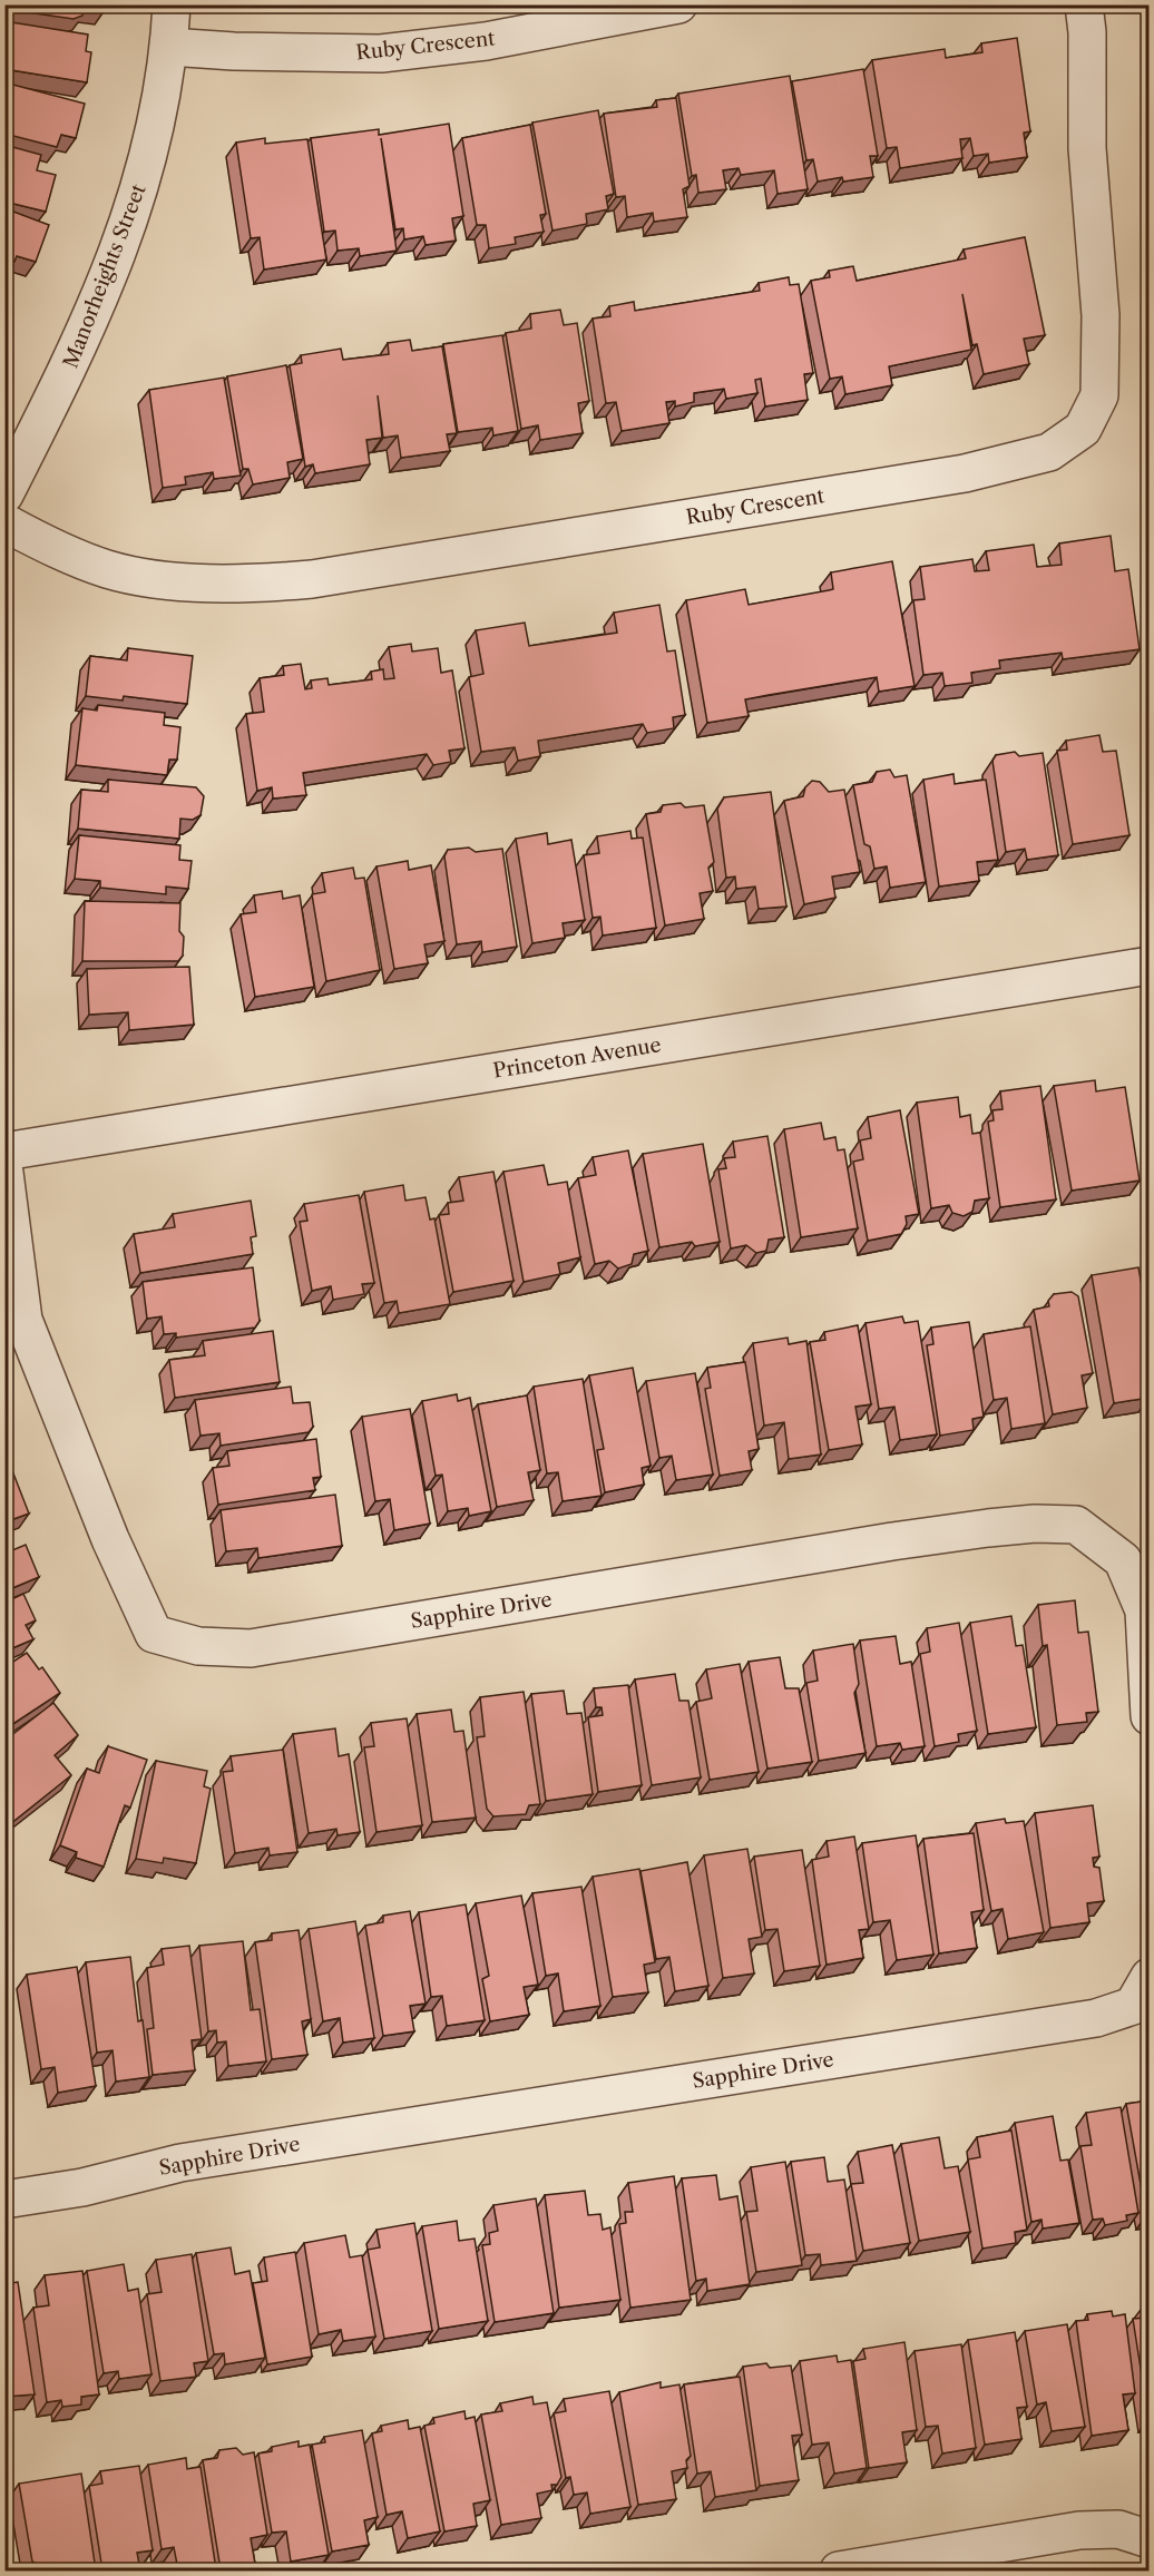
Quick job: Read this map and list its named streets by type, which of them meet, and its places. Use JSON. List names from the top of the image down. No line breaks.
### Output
{"streets":{"street":["Ruby Crescent","Manorheights Street","Princeton Avenue","Sapphire Drive"]},"crossings":[["Ruby Crescent","Manorheights Street"]]}
